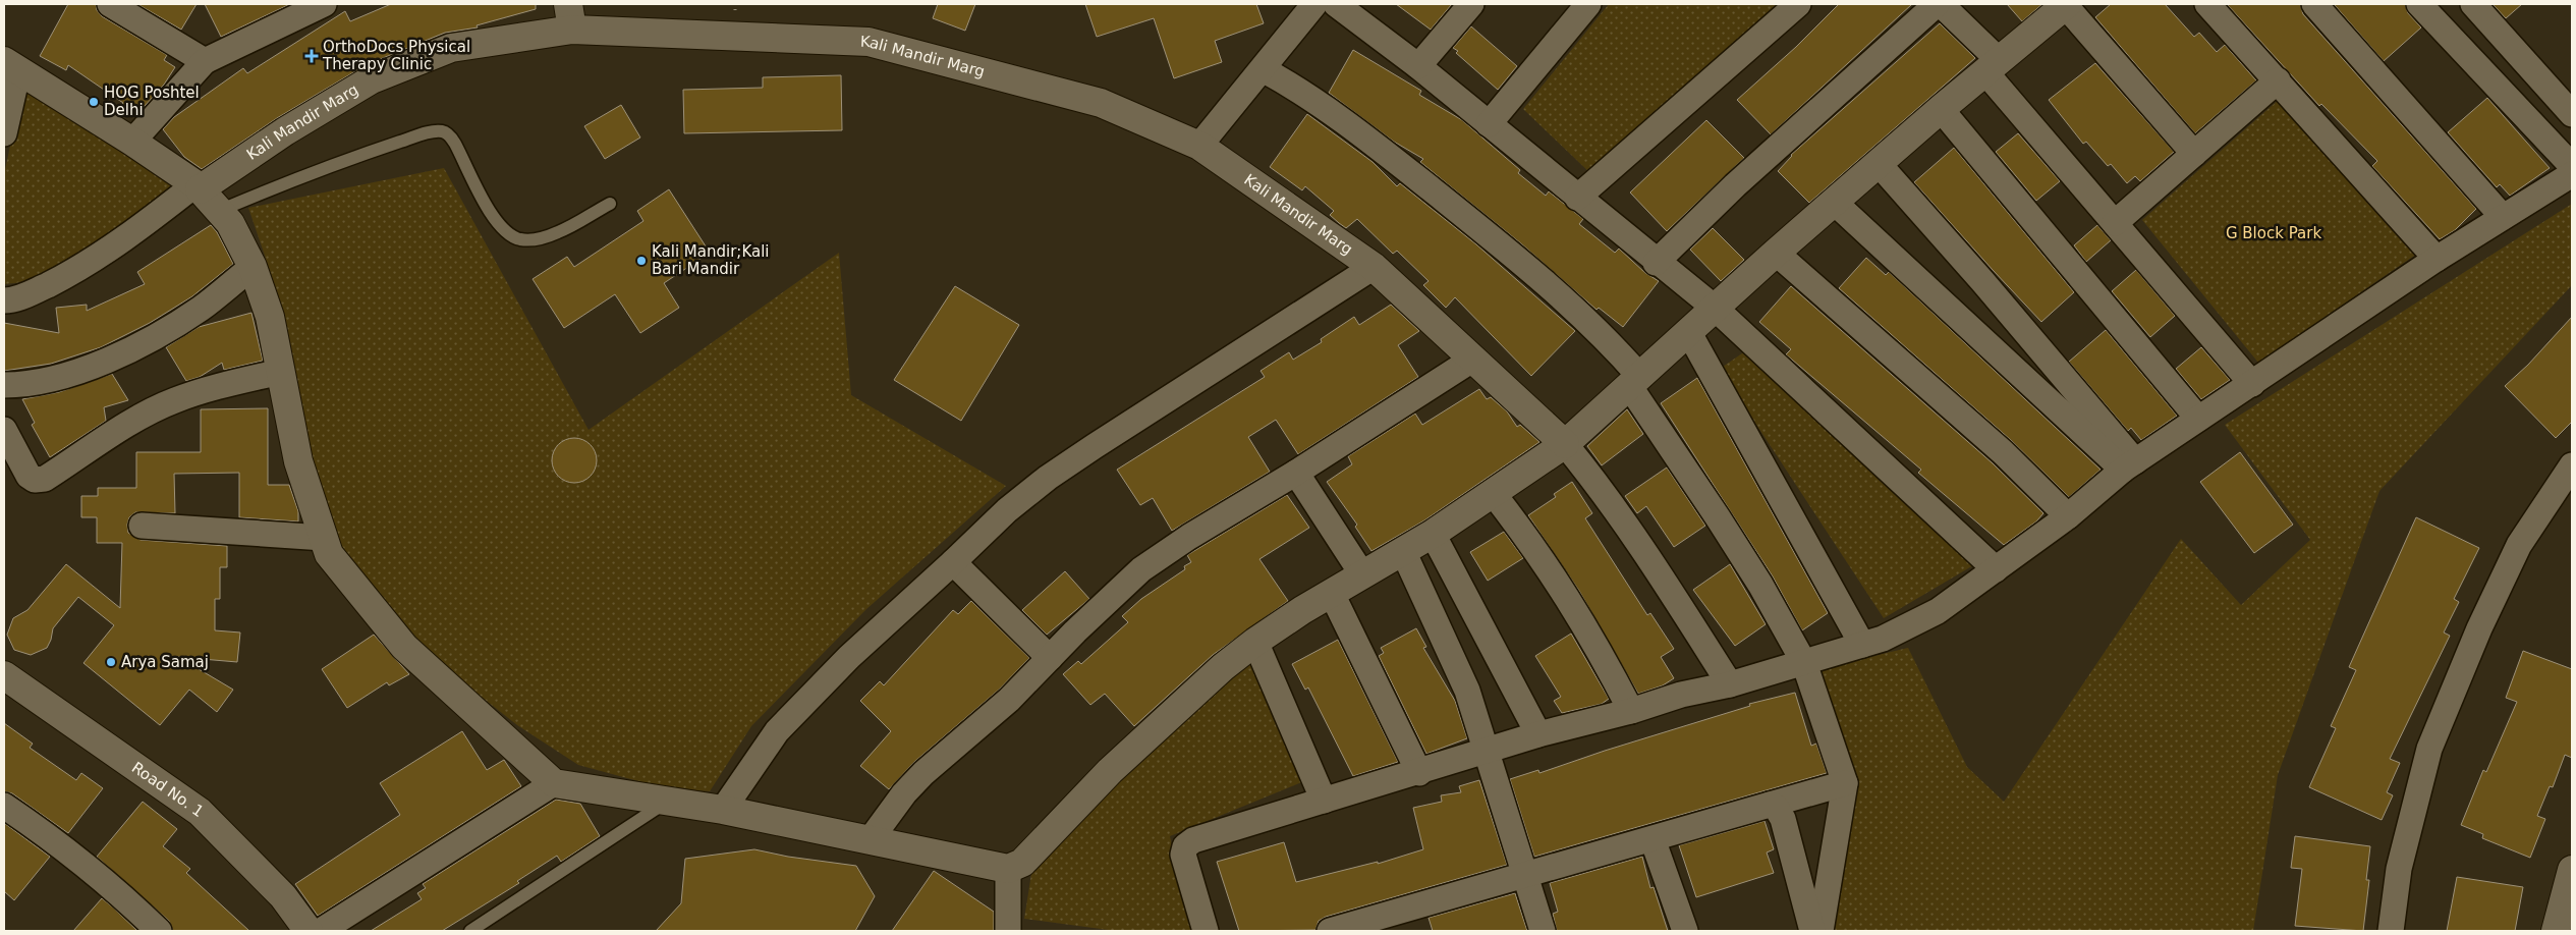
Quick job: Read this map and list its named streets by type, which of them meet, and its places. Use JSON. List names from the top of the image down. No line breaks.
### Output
{"streets":{"street":["Kali Mandir Marg","Road No. 1"]},"parks":["G Block Park"],"places":{"health":["OrthoDocs Physical Therapy Clinic"],"other":["HOG Poshtel Delhi","Kali Mandir;Kali Bari Mandir","Arya Samaj"]}}
